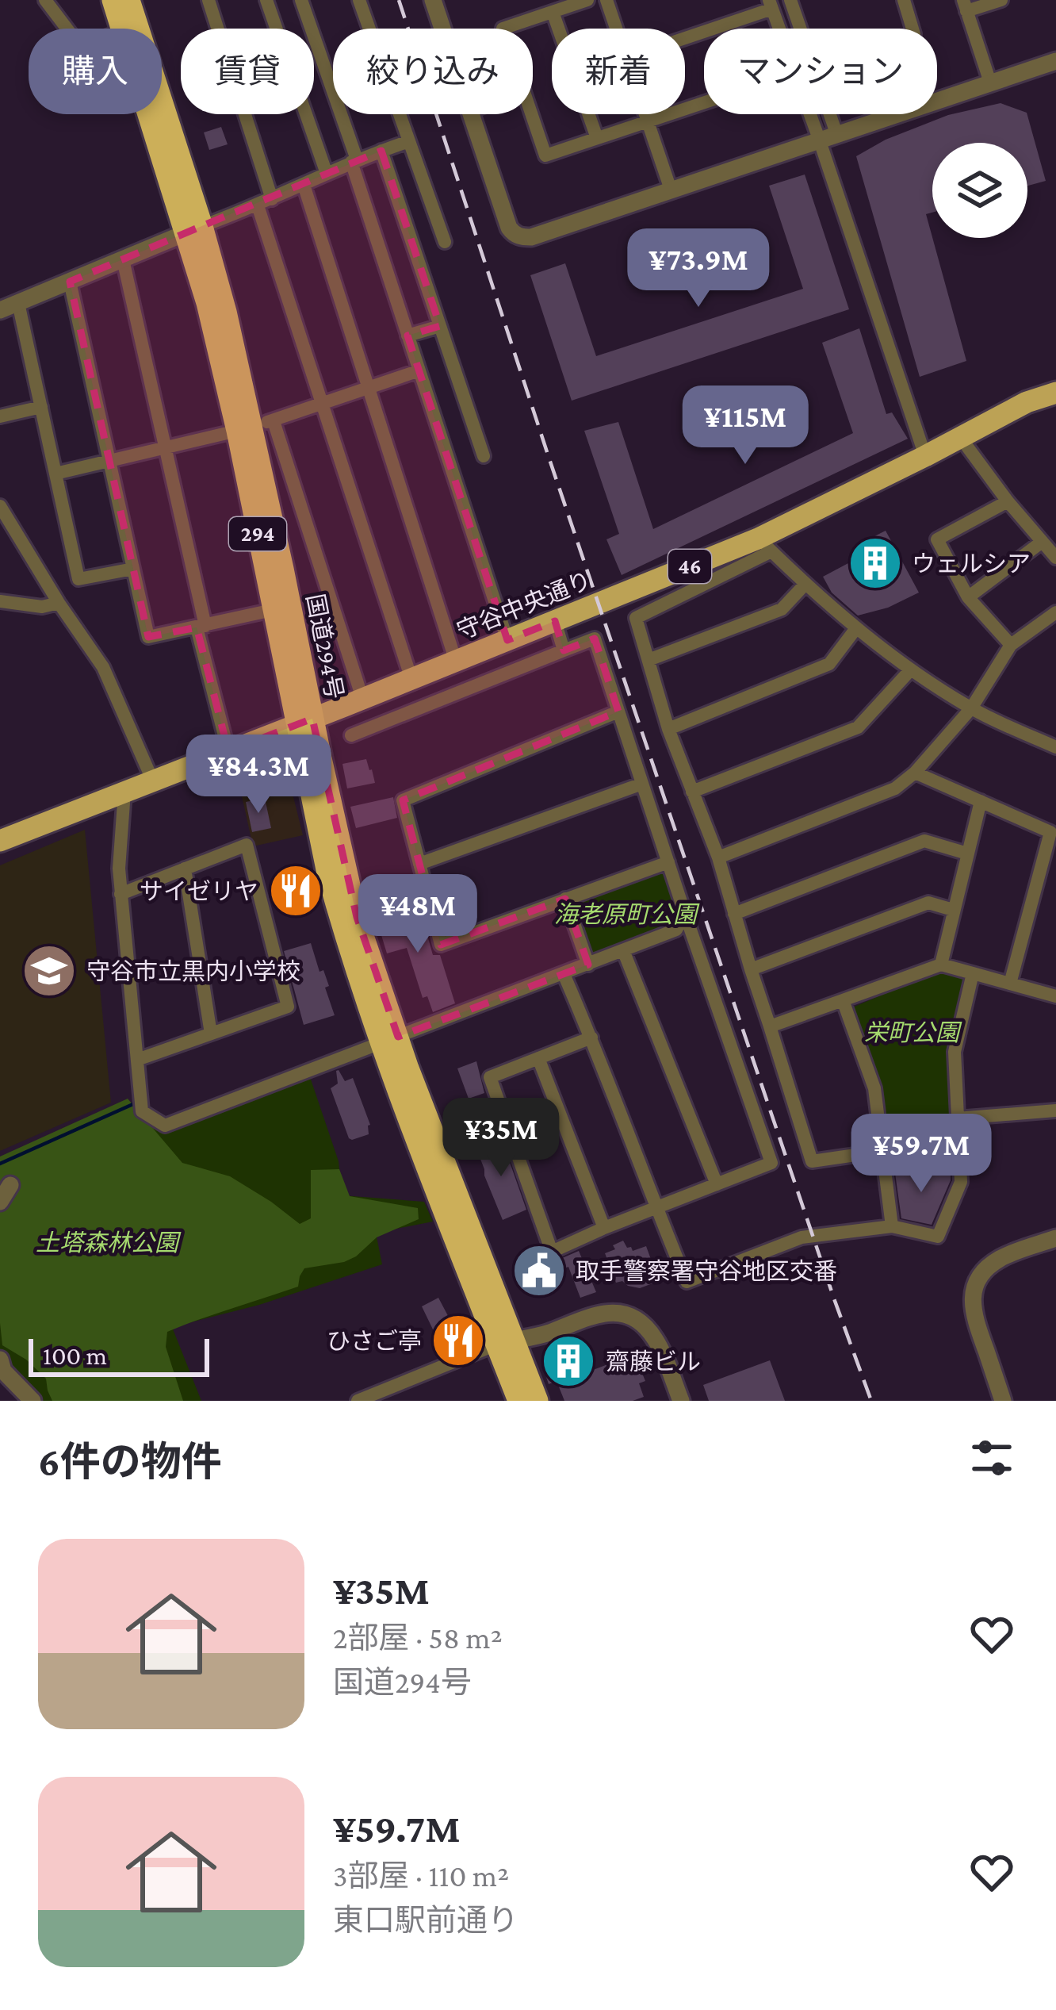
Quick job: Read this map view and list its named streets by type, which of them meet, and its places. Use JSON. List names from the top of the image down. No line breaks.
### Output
{"streets":{"highway":["294","国道294号"],"main road":["46","守谷中央通り"]},"crossings":[["守谷中央通り","国道294号"]],"parks":["海老原町公園","栄町公園","土塔森林公園"],"places":{"building":["ウェルシア","齋藤ビル"],"restaurant":["サイゼリヤ","ひさご亭"],"school or university":["守谷市立黒内小学校"],"public building":["取手警察署守谷地区交番"]},"scale_bar":"100 m","page":{"chip":["購入","賃貸","絞り込み","新着","マンション"],"price":["¥73.9M","¥115M","¥84.3M","¥48M","¥35M","¥59.7M"],"scale":"100 m","heading":"6件の物件","list":[{"name":"¥35M","note":"2部屋 · 58 m² · 国道294号"},{"name":"¥59.7M","note":"3部屋 · 110 m² · 東口駅前通り"}]}}
